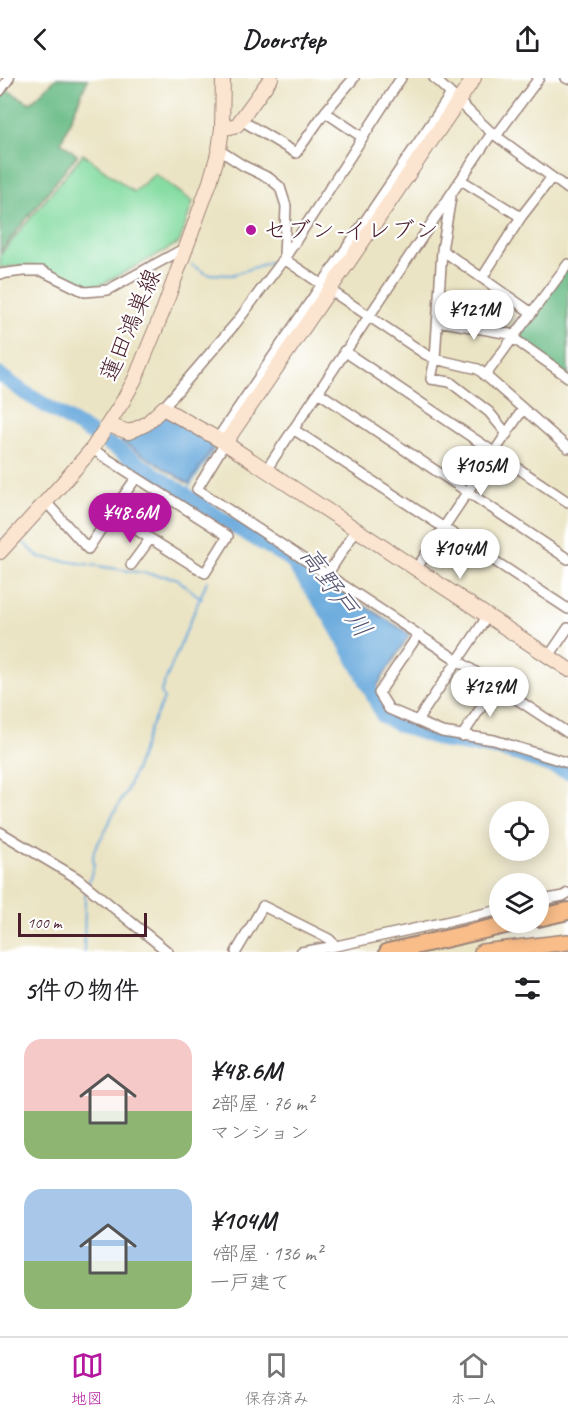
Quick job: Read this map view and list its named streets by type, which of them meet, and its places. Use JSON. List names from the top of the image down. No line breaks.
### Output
{"streets":{"street":["蓮田鴻巣線"]},"water":["高野戸川"],"places":["セブン-イレブン"],"scale_bar":"100 m","page":{"header":"Doorstep","price":["¥121M","¥105M","¥48.6M","¥104M","¥129M"],"scale":"100 m","heading":"5件の物件","list":[{"name":"¥48.6M","note":"2部屋 · 76 m² · マンション"},{"name":"¥104M","note":"4部屋 · 136 m² · 一戸建て"}],"tabs":["地図","保存済み","ホーム"]}}
